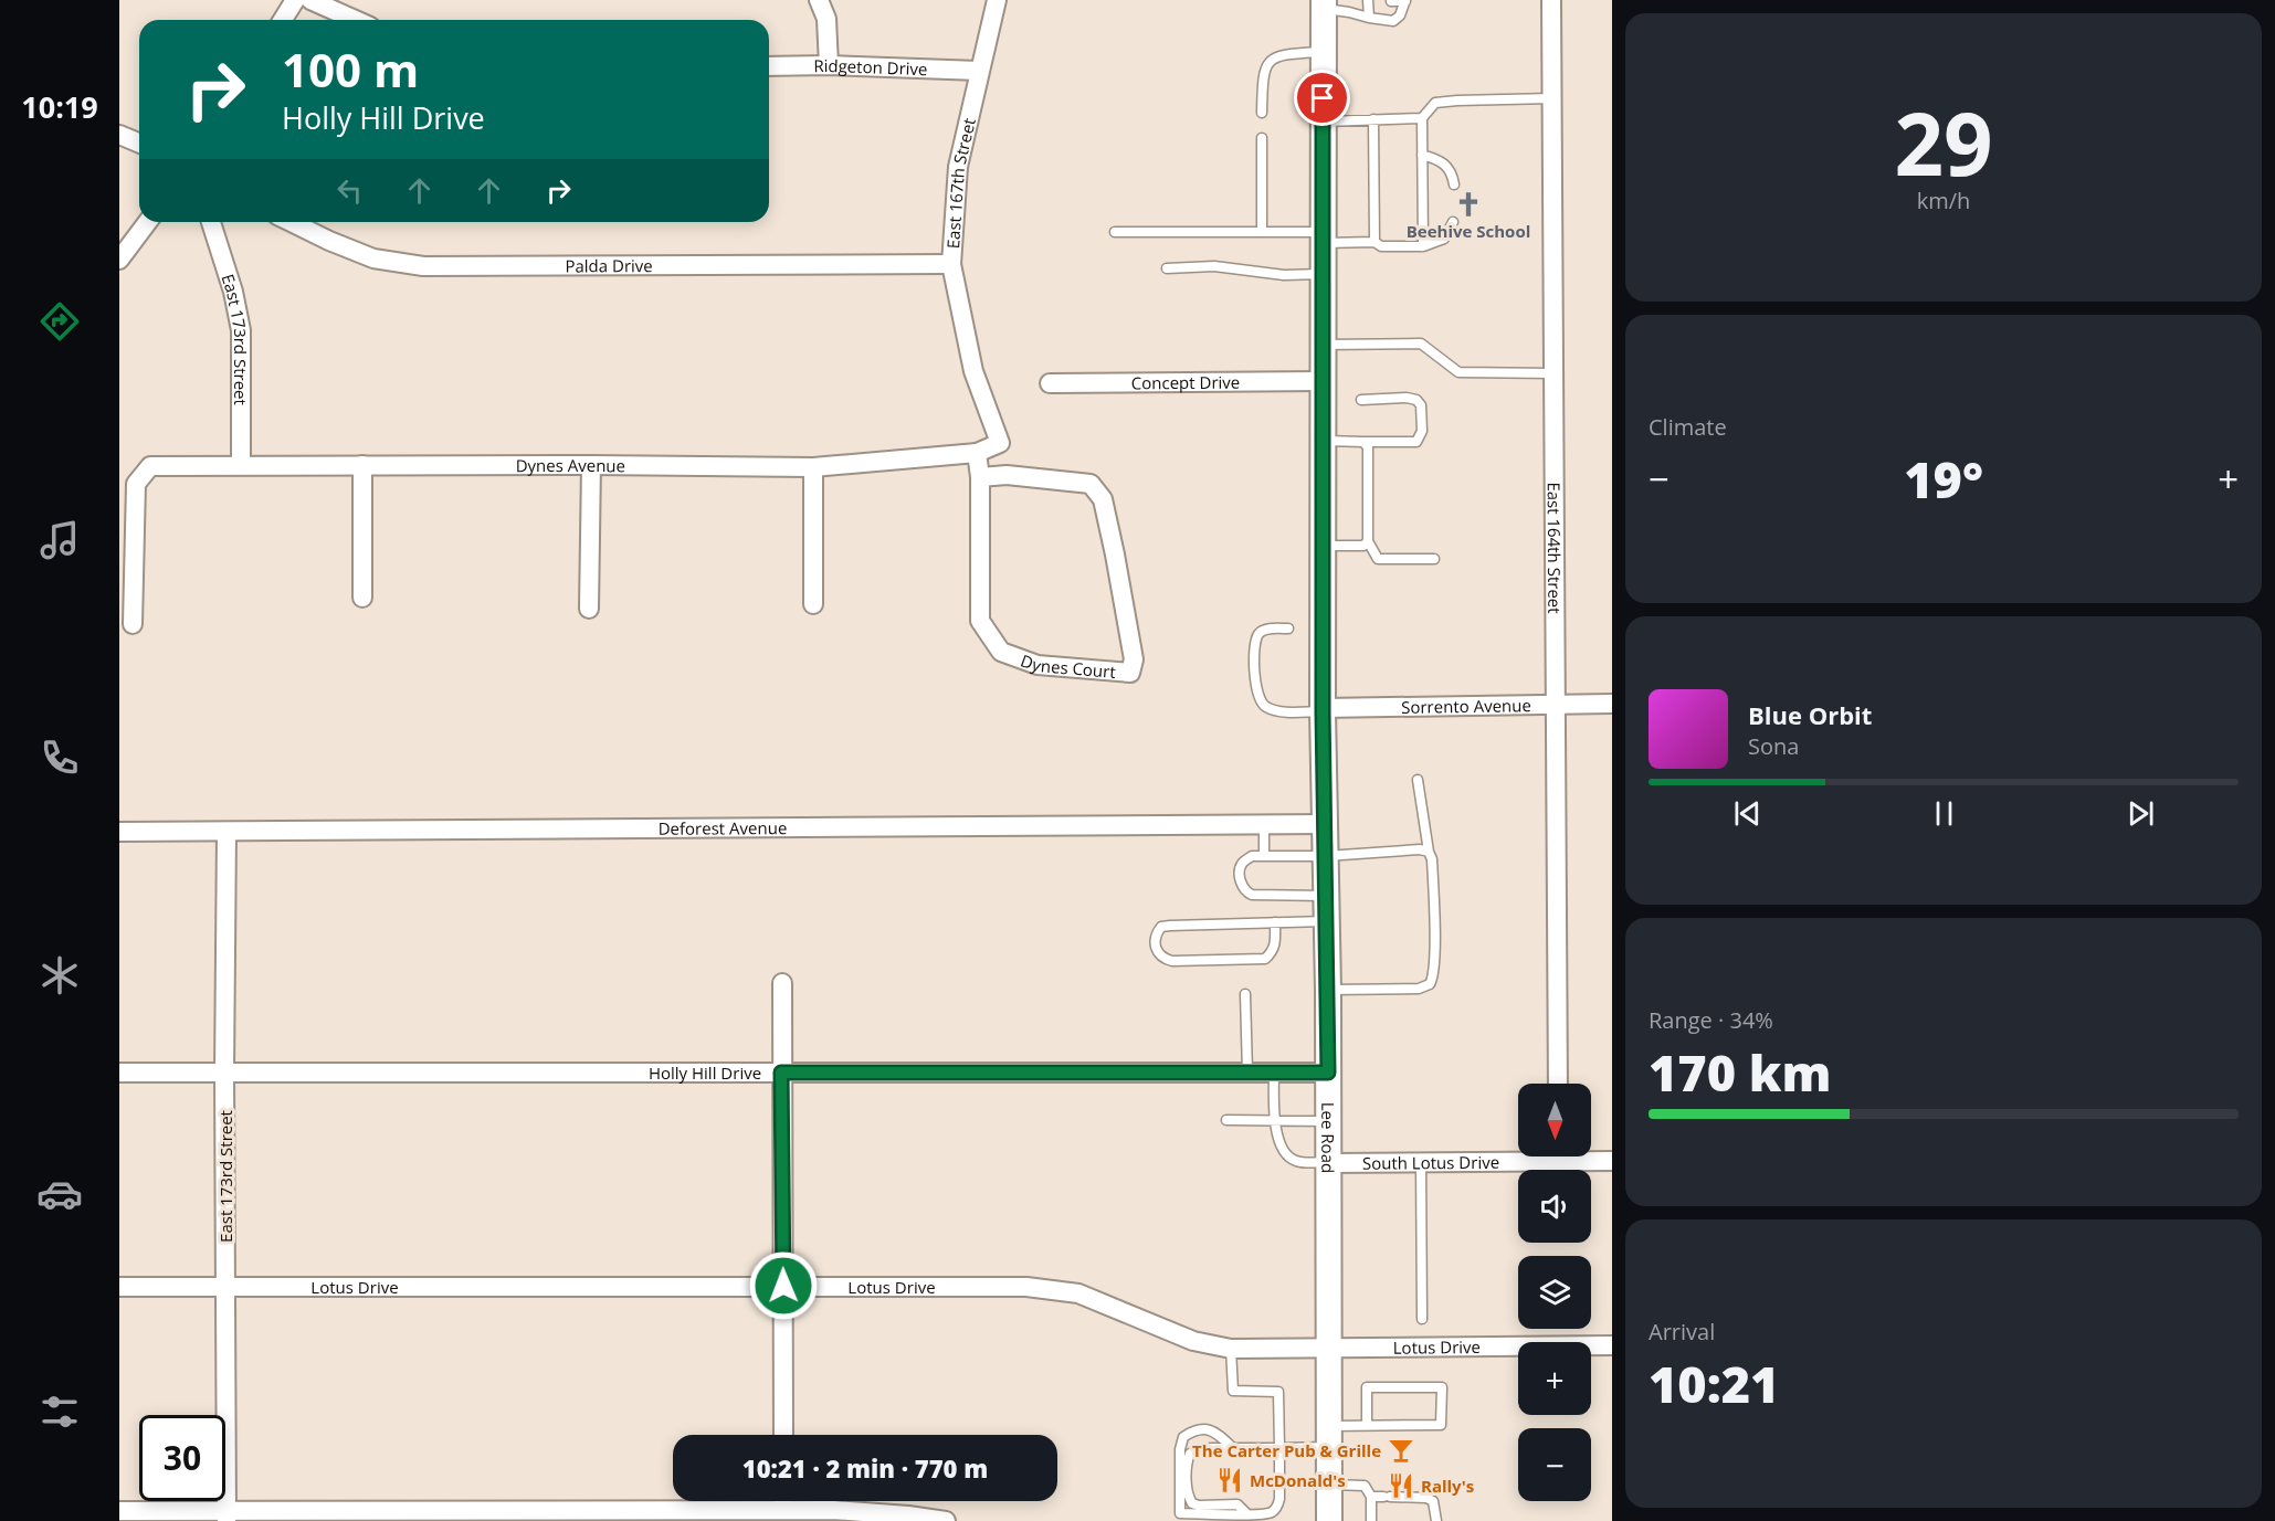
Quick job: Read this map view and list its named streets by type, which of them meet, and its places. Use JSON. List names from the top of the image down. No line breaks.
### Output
{"streets":{"main road":["Lee Road"],"street":["Ridgeton Drive","East 167th Street","Palda Drive","East 173rd Street","Concept Drive","Dynes Avenue","East 164th Street","Dynes Court","Sorrento Avenue","Deforest Avenue","Holly Hill Drive","South Lotus Drive","Lotus Drive"]},"crossings":[["Ridgeton Drive","East 167th Street"],["East 167th Street","Palda Drive"],["East 167th Street","Dynes Avenue"],["East 173rd Street","Dynes Avenue"],["East 173rd Street","Deforest Avenue"],["East 173rd Street","Holly Hill Drive"],["East 173rd Street","Lotus Drive"],["Concept Drive","Lee Road"],["Dynes Avenue","Dynes Court"],["East 164th Street","Sorrento Avenue"],["Sorrento Avenue","Lee Road"],["Deforest Avenue","Lee Road"],["Holly Hill Drive","Lee Road"],["Lee Road","South Lotus Drive"],["Lee Road","Lotus Drive"]],"places":{"church":["Beehive School"],"bar":["The Carter Pub & Grille"],"restaurant":["McDonald's","Rally's"]},"north":"bottom","page":{"tabs":"10:19","tile":[["29","km/h"],"Climate",["Range · 34%","170 km"],["Arrival","10:21"]],"turn":["100 m","Holly Hill Drive"],"heat":["−","19°","+"],"song":["Blue Orbit","Sona"],"map_buttons":["+","−"],"limit":"30","trip":"10:21 · 2 min · 770 m"}}
